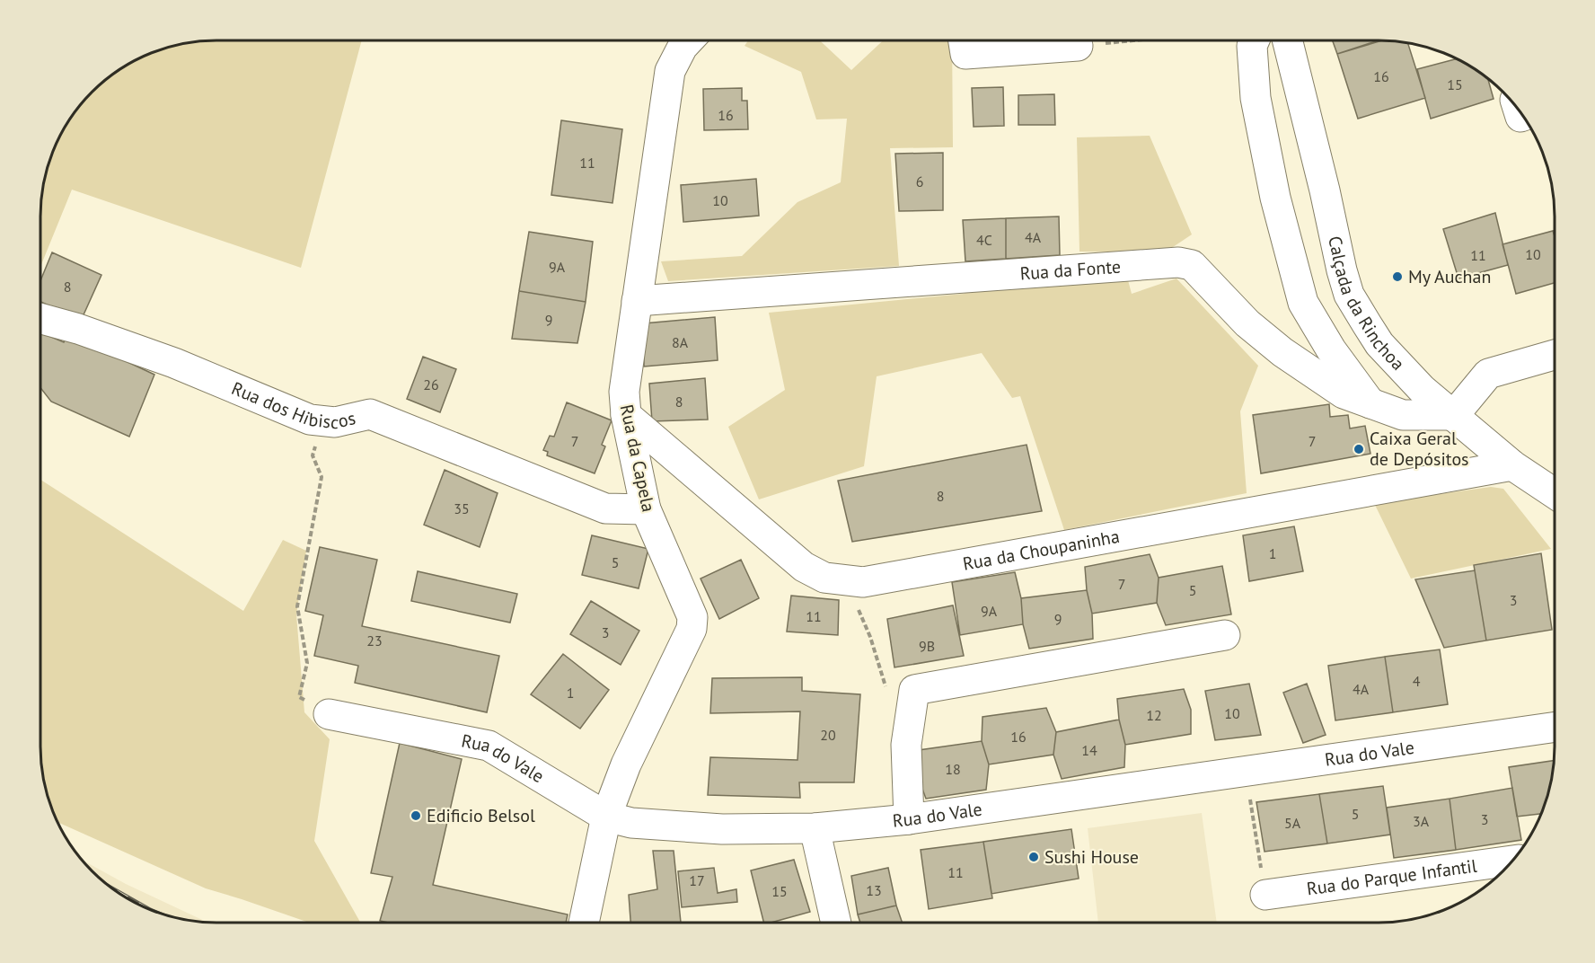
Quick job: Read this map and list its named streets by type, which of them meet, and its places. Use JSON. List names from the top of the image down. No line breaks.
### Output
{"streets":{"street":["Rua da Fonte","Calçada da Rinchoa","Rua dos Hibiscos","Rua da Capela","Rua da Choupaninha","Rua do Vale","Rua do Parque Infantil"]},"crossings":[["Rua da Fonte","Calçada da Rinchoa"],["Rua da Fonte","Rua da Capela"],["Calçada da Rinchoa","Rua da Choupaninha"],["Rua dos Hibiscos","Rua da Capela"],["Rua da Capela","Rua da Choupaninha"],["Rua da Capela","Rua do Vale"]],"places":["My Auchan","Caixa Geral de Depósitos","Edificio Belsol","Sushi House"],"house_numbers":["16","15","16","11","6","10","4A","4C","10","11","9A","8","9","8A","26","8","7","7","8","35","1","5","7","5","3","9A","11","9","3","23","9B","4","4A","1","10","12","20","16","14","18","5","3","3A","5A","11","17","13","15"]}
